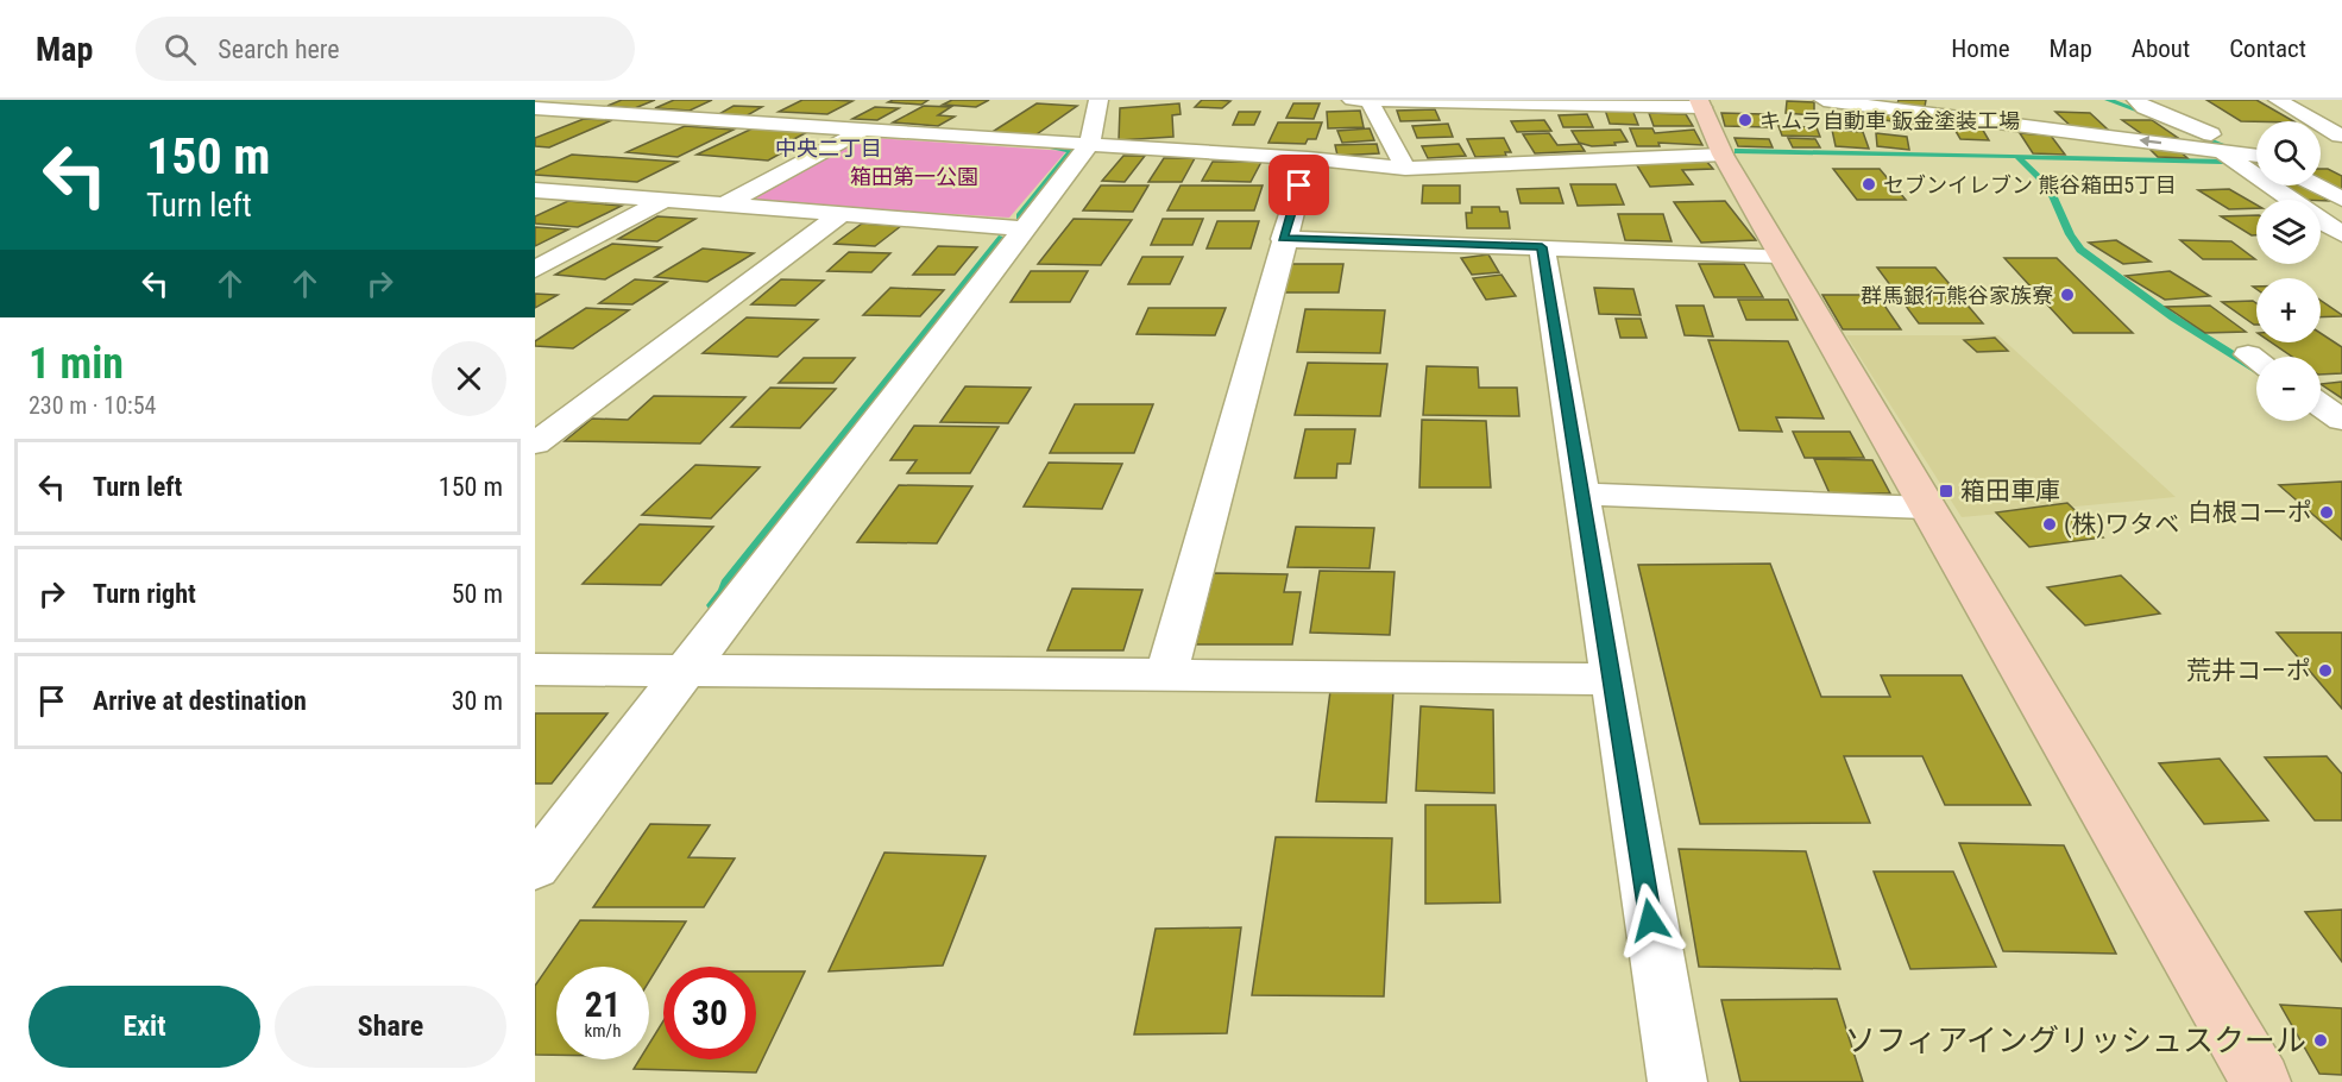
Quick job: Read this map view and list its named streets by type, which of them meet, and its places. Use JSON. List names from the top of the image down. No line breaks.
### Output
{"districts":["中央二丁目"],"parks":["箱田第一公園"],"places":{"other":["キムラ自動車 鈑金塗装工場","セブンイレブン 熊谷箱田5丁目","群馬銀行熊谷家族寮","白根コーポ","(株)ワタベ","荒井コーポ","ソフィアイングリッシュスクール"],"transit":["箱田車庫"]},"page":{"header":"Map","search":"Search here","nav":["Home","Map","About","Contact"],"turn":["150 m","Turn left"],"map_buttons":["+","−"],"heading":["1 min","230 m · 10:54"],"list":[{"name":"Turn left","value":"150 m"},{"name":"Turn right","value":"50 m"},{"name":"Arrive at destination","value":"30 m"}],"speed":"21 km/h","limit":"30","buttons":["Exit","Share"]}}
